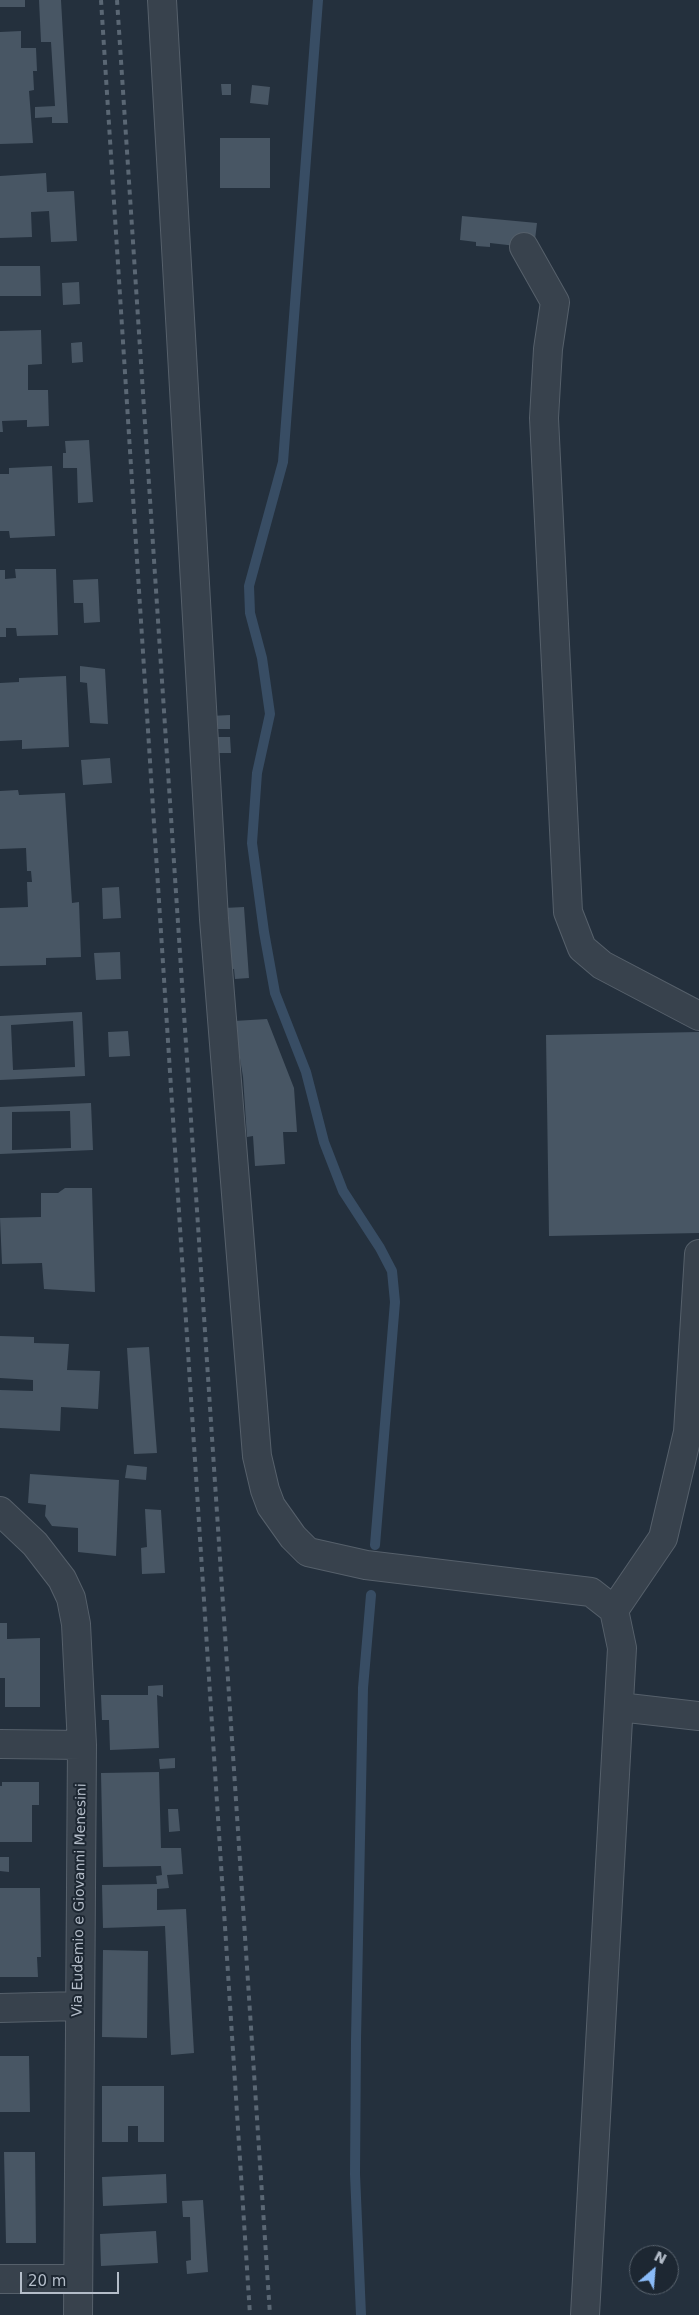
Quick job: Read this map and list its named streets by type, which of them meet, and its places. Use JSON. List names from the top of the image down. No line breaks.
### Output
{"streets":{"street":["Via Eudemio e Giovanni Menesini"]},"scale_bar":"20 m","north":"top right"}
